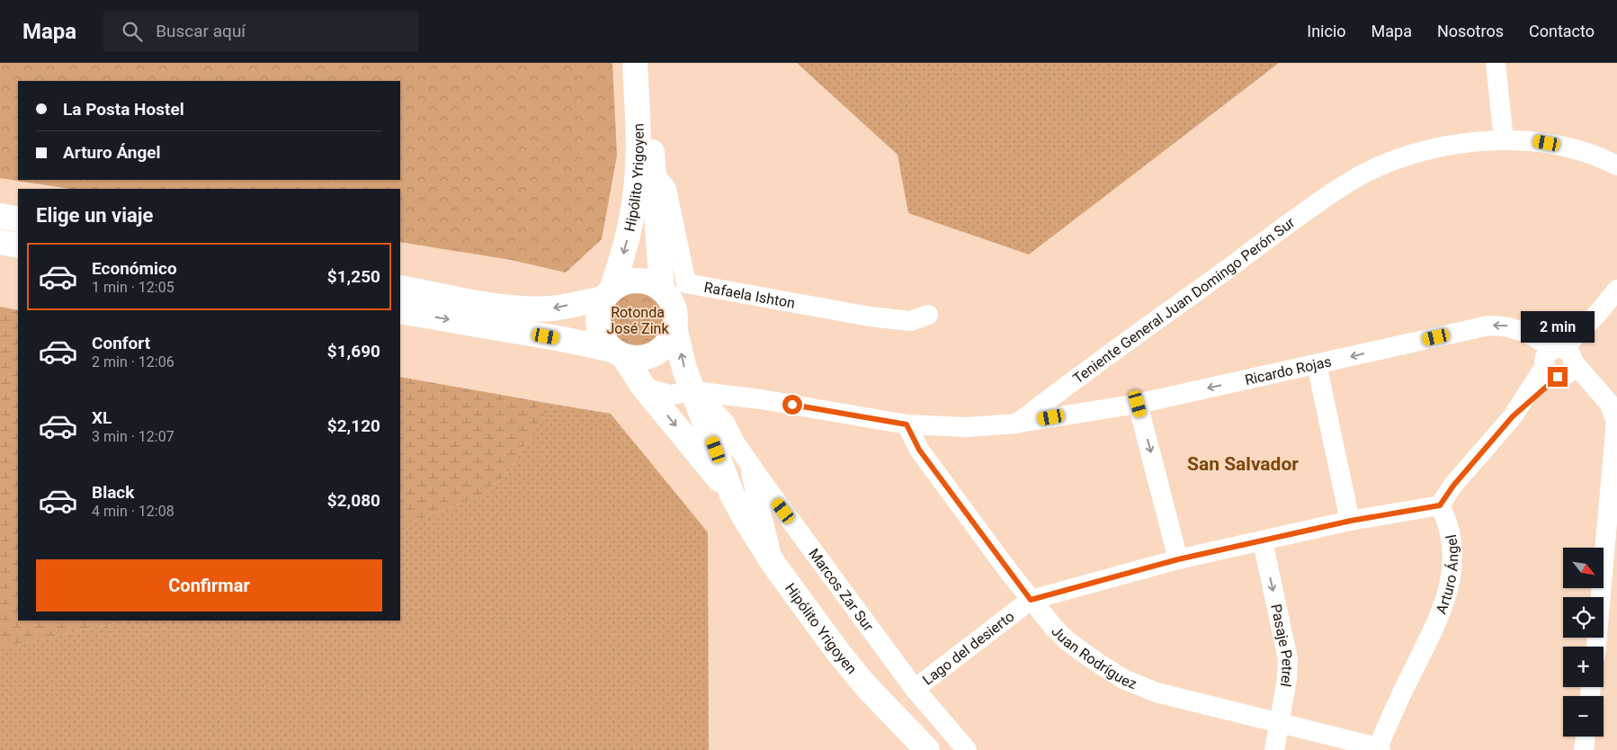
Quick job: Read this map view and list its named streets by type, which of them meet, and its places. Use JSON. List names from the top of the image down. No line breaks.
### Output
{"streets":{"main road":["Hipólito Yrigoyen"],"street":["Rafaela Ishton","Teniente General Juan Domingo Perón Sur","Ricardo Rojas","Arturo Ángel","Marcos Zar Sur","Pasaje Petrel","Lago del desierto","Juan Rodríguez"]},"crossings":[["Hipólito Yrigoyen","Rafaela Ishton"],["Hipólito Yrigoyen","Marcos Zar Sur"],["Teniente General Juan Domingo Perón Sur","Ricardo Rojas"],["Arturo Ángel","Lago del desierto"],["Arturo Ángel","Juan Rodríguez"],["Marcos Zar Sur","Lago del desierto"],["Pasaje Petrel","Lago del desierto"],["Pasaje Petrel","Juan Rodríguez"],["Lago del desierto","Juan Rodríguez"]],"one_way":["Ricardo Rojas","Pasaje Petrel"],"districts":["San Salvador"],"parks":["Rotonda José Zink"],"north":"bottom right","page":{"header":"Mapa","search":"Buscar aquí","nav":["Inicio","Mapa","Nosotros","Contacto"],"banner":["La Posta Hostel","Arturo Ángel"],"heading":"Elige un viaje","list":[{"name":"Económico","note":"1 min · 12:05","value":"$1,250"},{"name":"Confort","note":"2 min · 12:06","value":"$1,690"},{"name":"XL","note":"3 min · 12:07","value":"$2,120"},{"name":"Black","note":"4 min · 12:08","value":"$2,080"}],"bubble":"2 min","map_buttons":["+","−"],"buttons":"Confirmar"}}
